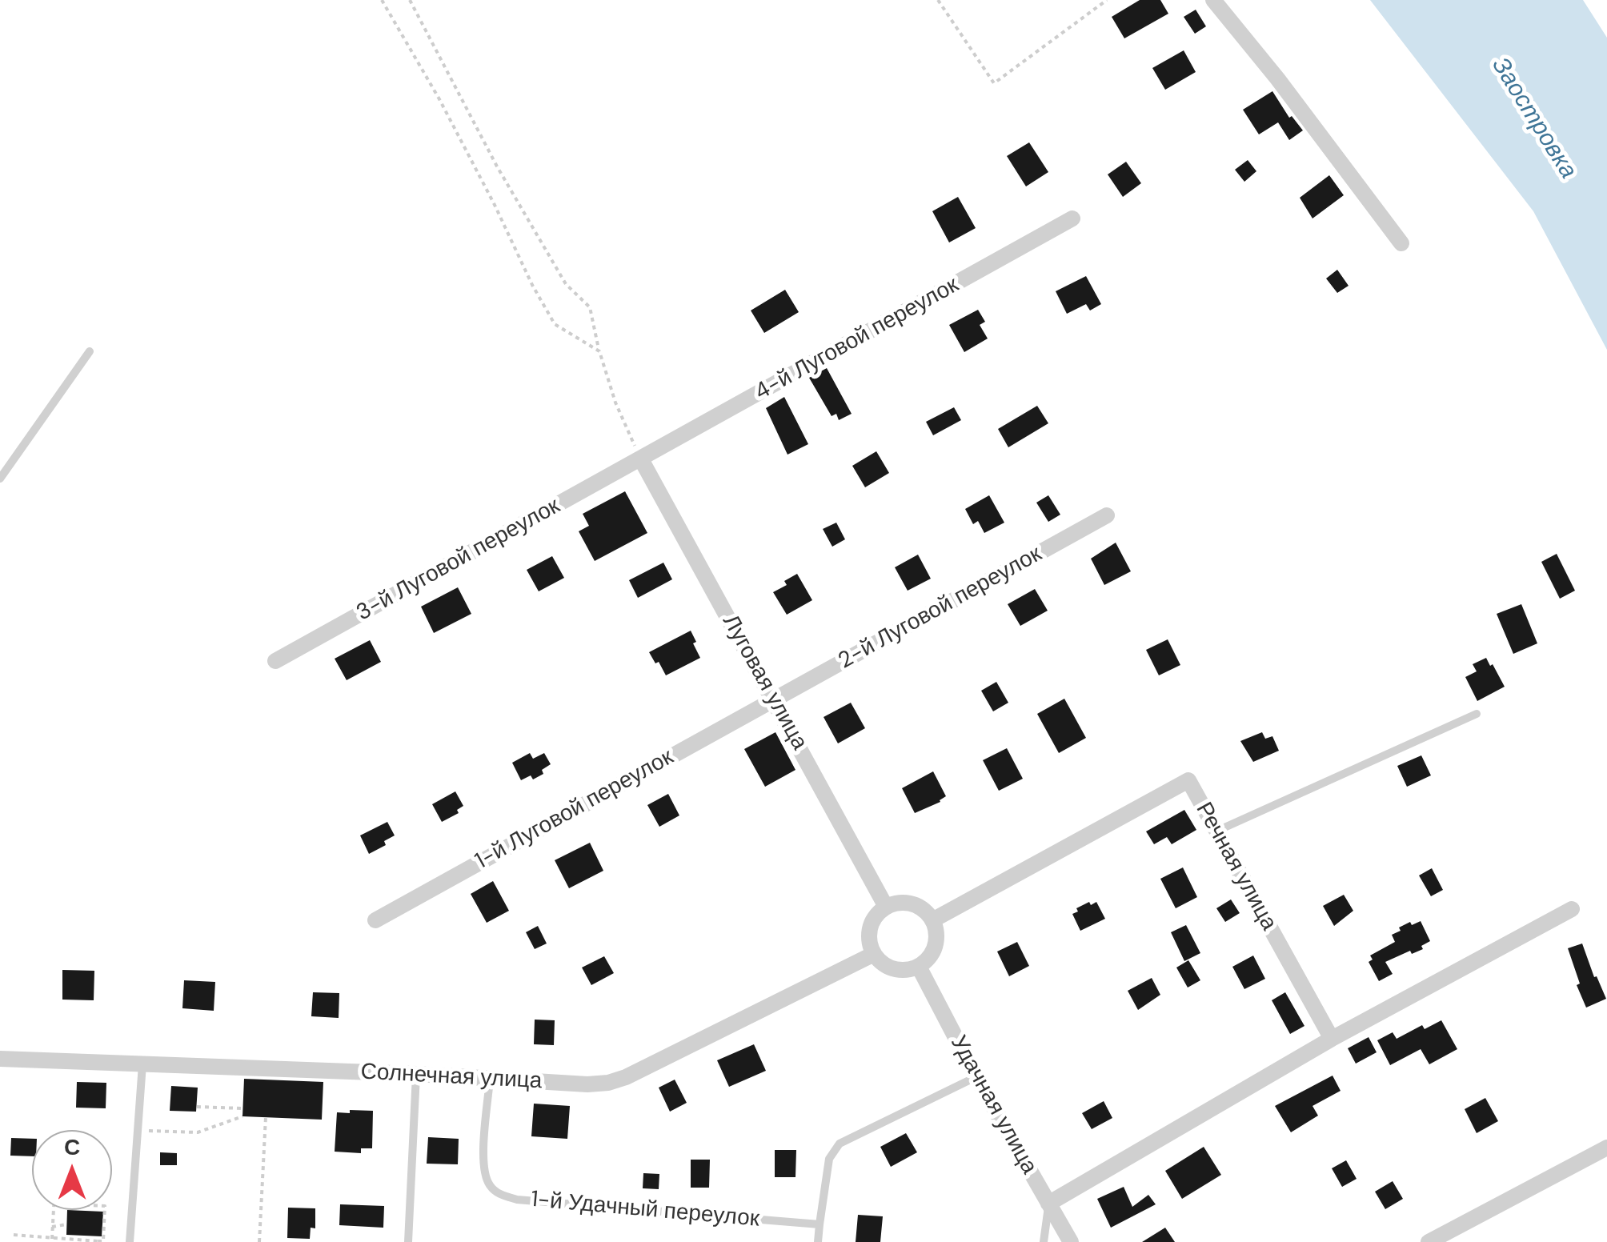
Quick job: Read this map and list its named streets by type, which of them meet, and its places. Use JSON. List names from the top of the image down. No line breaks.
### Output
{"streets":{"street":["4-й Луговой переулок","3-й Луговой переулок","2-й Луговой переулок","Луговая улица","1-й Луговой переулок","Речная улица","Солнечная улица","Удачная улица"],"lane":["1-й Удачный переулок"]},"crossings":[["4-й Луговой переулок","3-й Луговой переулок"],["4-й Луговой переулок","Луговая улица"],["3-й Луговой переулок","Луговая улица"],["2-й Луговой переулок","Луговая улица"],["2-й Луговой переулок","1-й Луговой переулок"],["Луговая улица","1-й Луговой переулок"],["Луговая улица","Речная улица"],["Луговая улица","Солнечная улица"],["Луговая улица","Удачная улица"],["Речная улица","Солнечная улица"],["Речная улица","Удачная улица"],["Солнечная улица","Удачная улица"],["Солнечная улица","1-й Удачный переулок"]],"water":["Заостровка"],"north":"top"}
